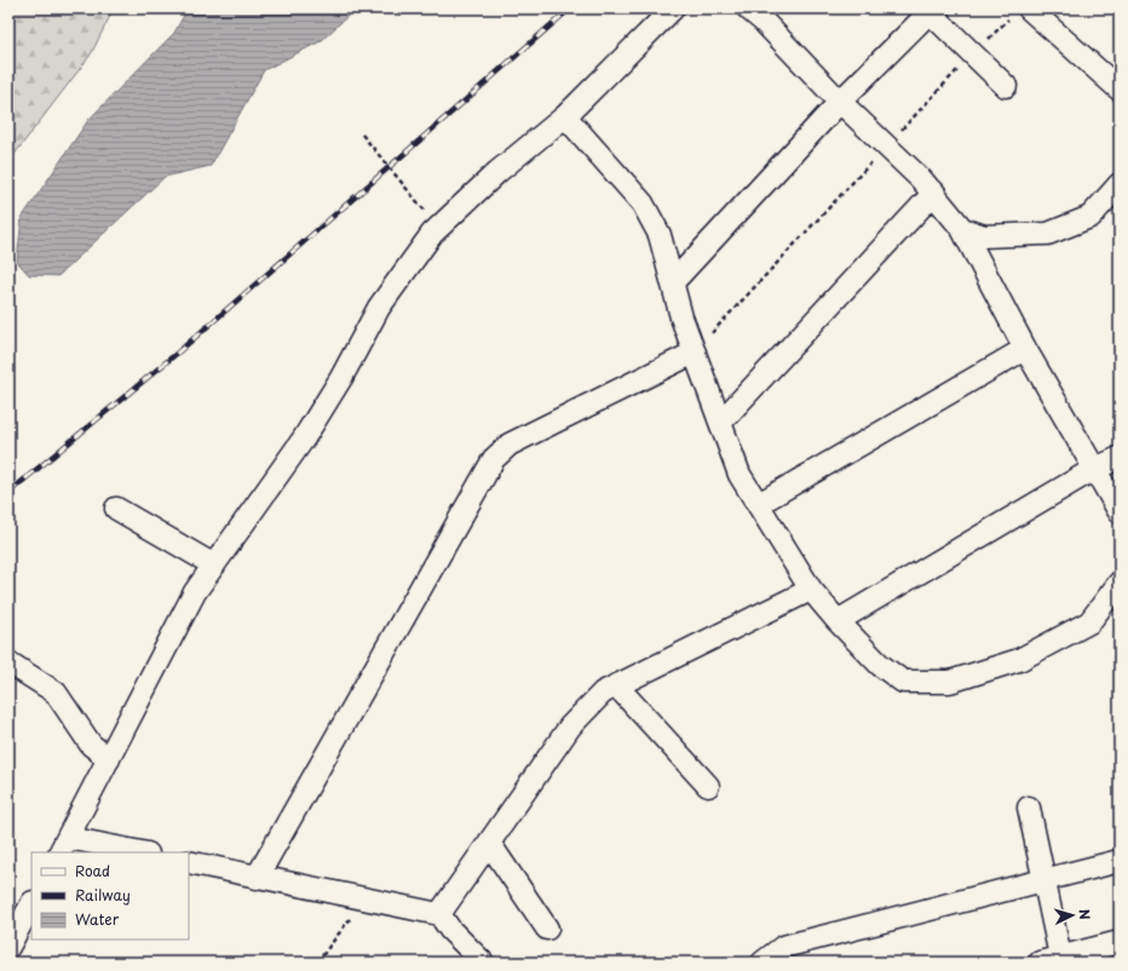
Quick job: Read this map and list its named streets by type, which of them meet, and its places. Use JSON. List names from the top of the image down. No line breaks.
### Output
{"legend":["Road","Railway","Water"],"north":"right"}
